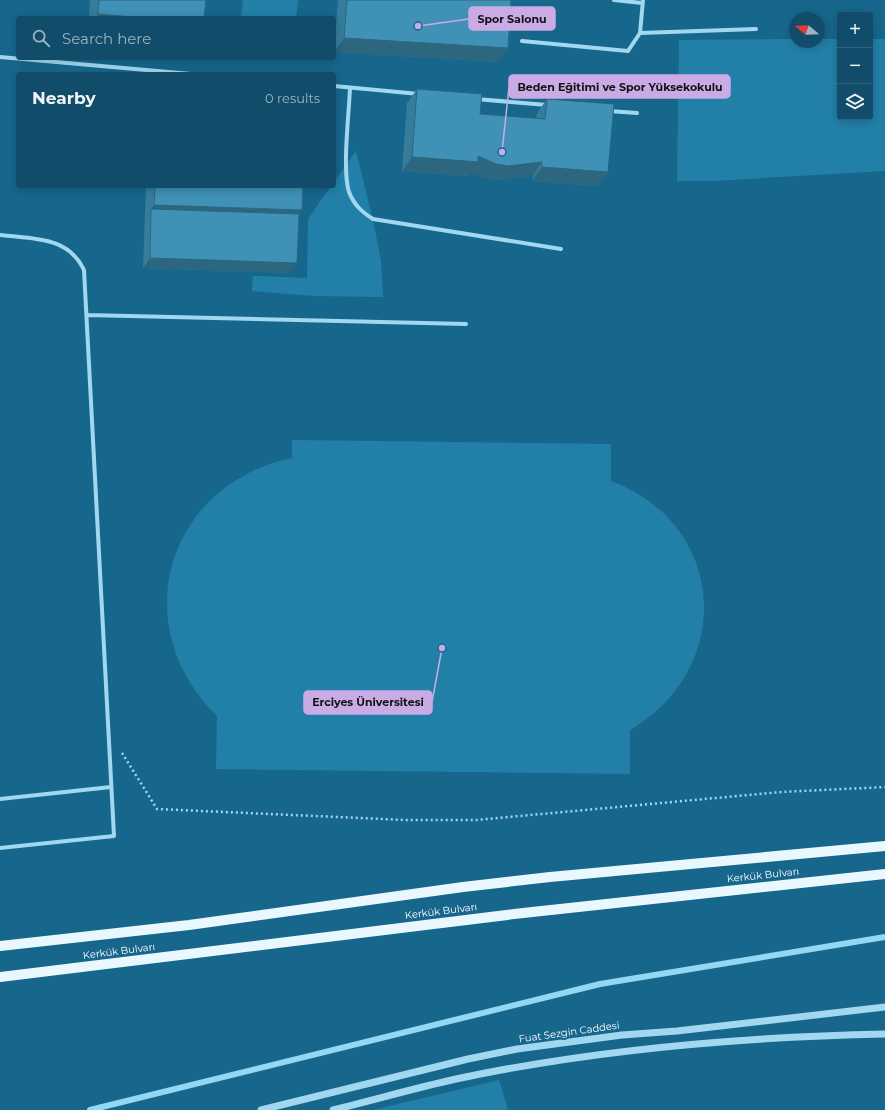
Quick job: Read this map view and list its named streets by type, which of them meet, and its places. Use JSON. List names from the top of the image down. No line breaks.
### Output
{"streets":{"main road":["Kerkük Bulvarı"],"street":["Fuat Sezgin Caddesi"]},"places":["Spor Salonu","Beden Eğitimi ve Spor Yüksekokulu","Erciyes Üniversitesi"],"north":"left","page":{"map_buttons":["+","−"],"search":"Search here","heading":["Nearby","0 results"]}}
